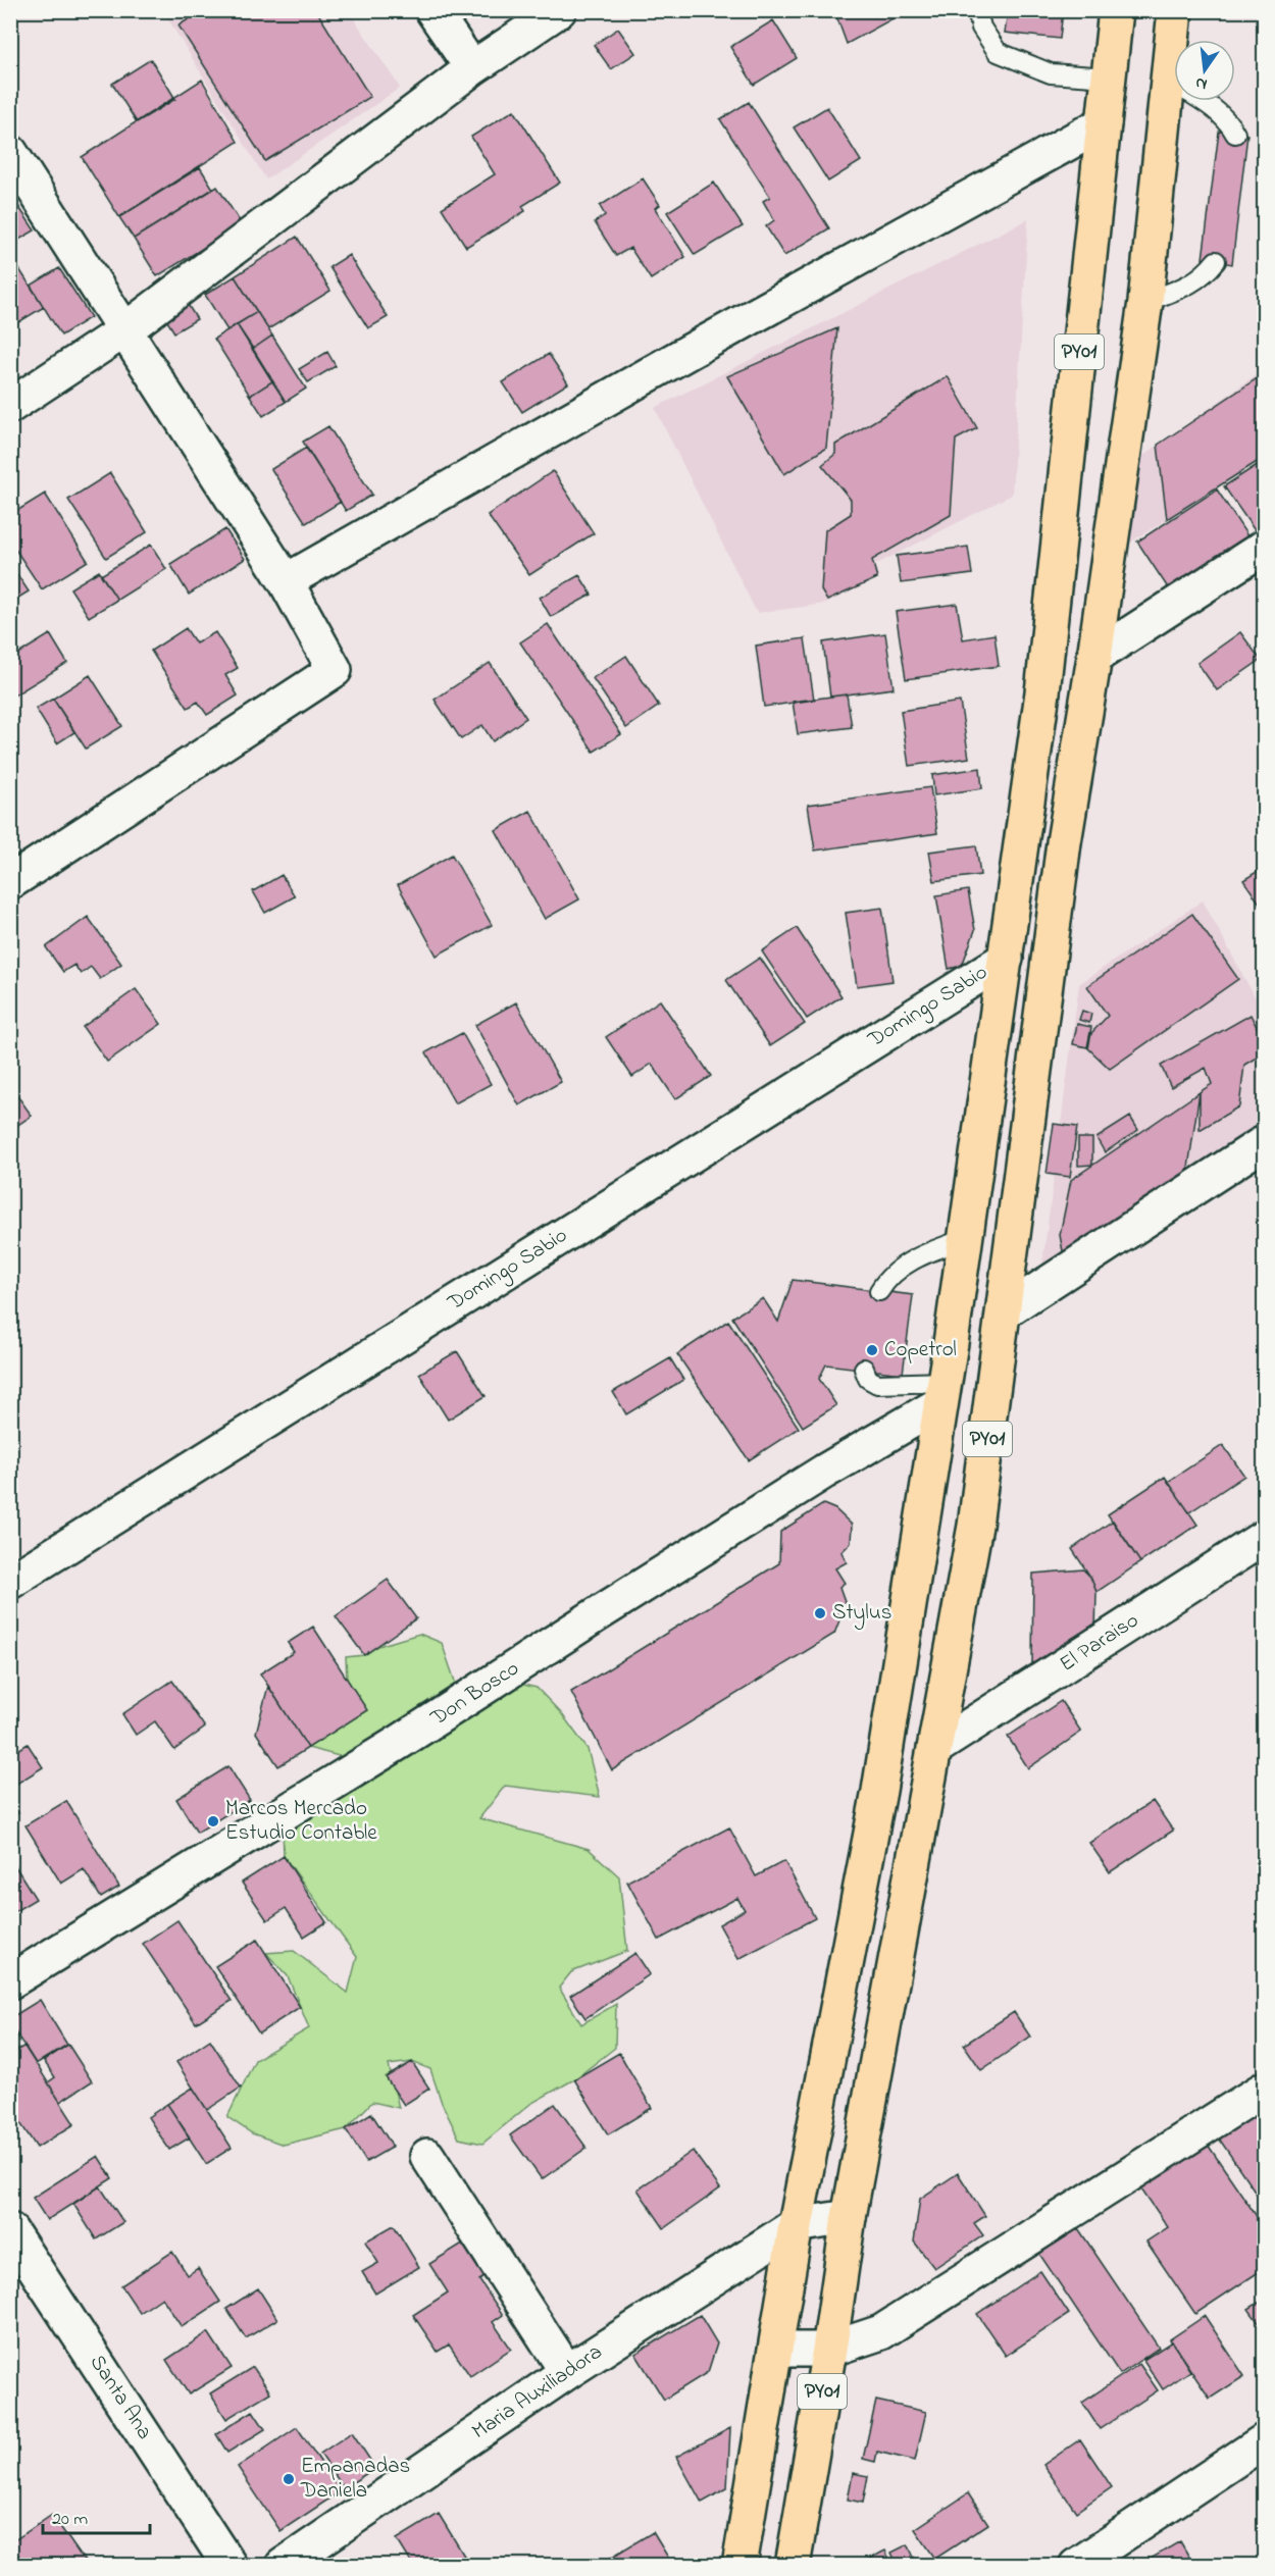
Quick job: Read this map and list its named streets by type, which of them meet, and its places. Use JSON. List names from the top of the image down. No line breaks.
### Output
{"streets":{"highway":["PY01"],"street":["Domingo Sabio","El Paraiso","Don Bosco","Maria Auxiliadora","Santa Ana"]},"crossings":[["PY01","Domingo Sabio"],["PY01","El Paraiso"],["PY01","Don Bosco"],["PY01","Maria Auxiliadora"]],"places":["Copetrol","Stylus","Marcos Mercado Estudio Contable","Empanadas Daniela"],"scale_bar":"20 m","north":"bottom"}
